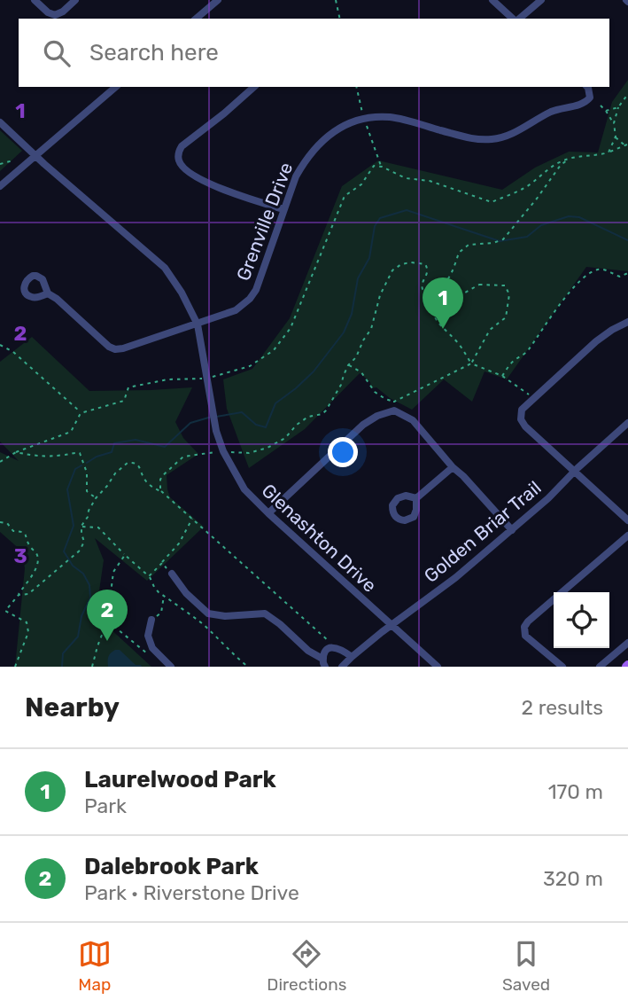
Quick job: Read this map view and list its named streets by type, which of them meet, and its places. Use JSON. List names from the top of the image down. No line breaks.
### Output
{"streets":{"street":["Grenville Drive","Golden Briar Trail","Glenashton Drive"]},"crossings":[["Grenville Drive","Glenashton Drive"],["Golden Briar Trail","Glenashton Drive"]],"page":{"search":"Search here","pins":["1","2"],"heading":["Nearby","2 results"],"list":[{"mark":"1","name":"Laurelwood Park","note":"Park","value":"170 m"},{"mark":"2","name":"Dalebrook Park","note":"Park · Riverstone Drive","value":"320 m"}],"nav":["Map","Directions","Saved"]},"grid":{"rows":["1","2","3"]}}
